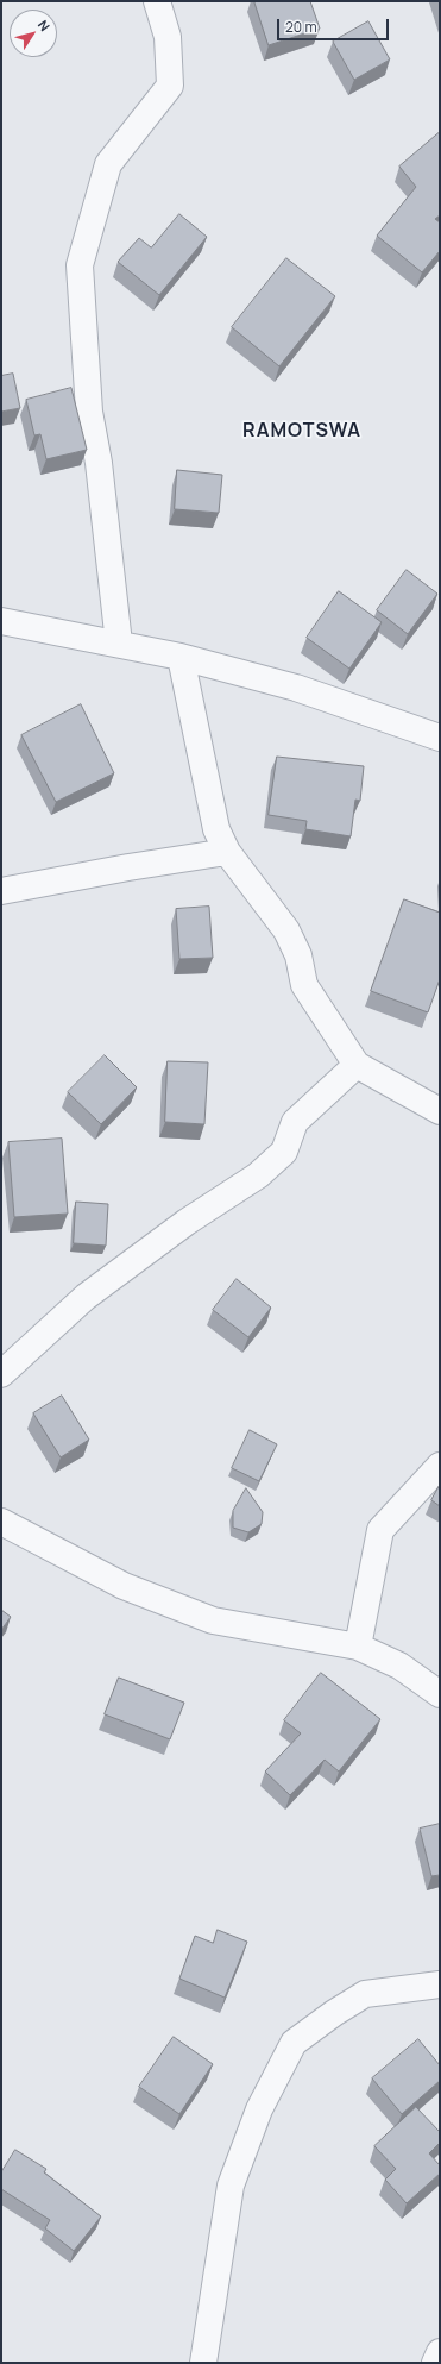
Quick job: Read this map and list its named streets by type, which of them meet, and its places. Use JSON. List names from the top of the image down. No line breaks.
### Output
{"districts":["RAMOTSWA"],"scale_bar":"20 m","north":"top right"}
